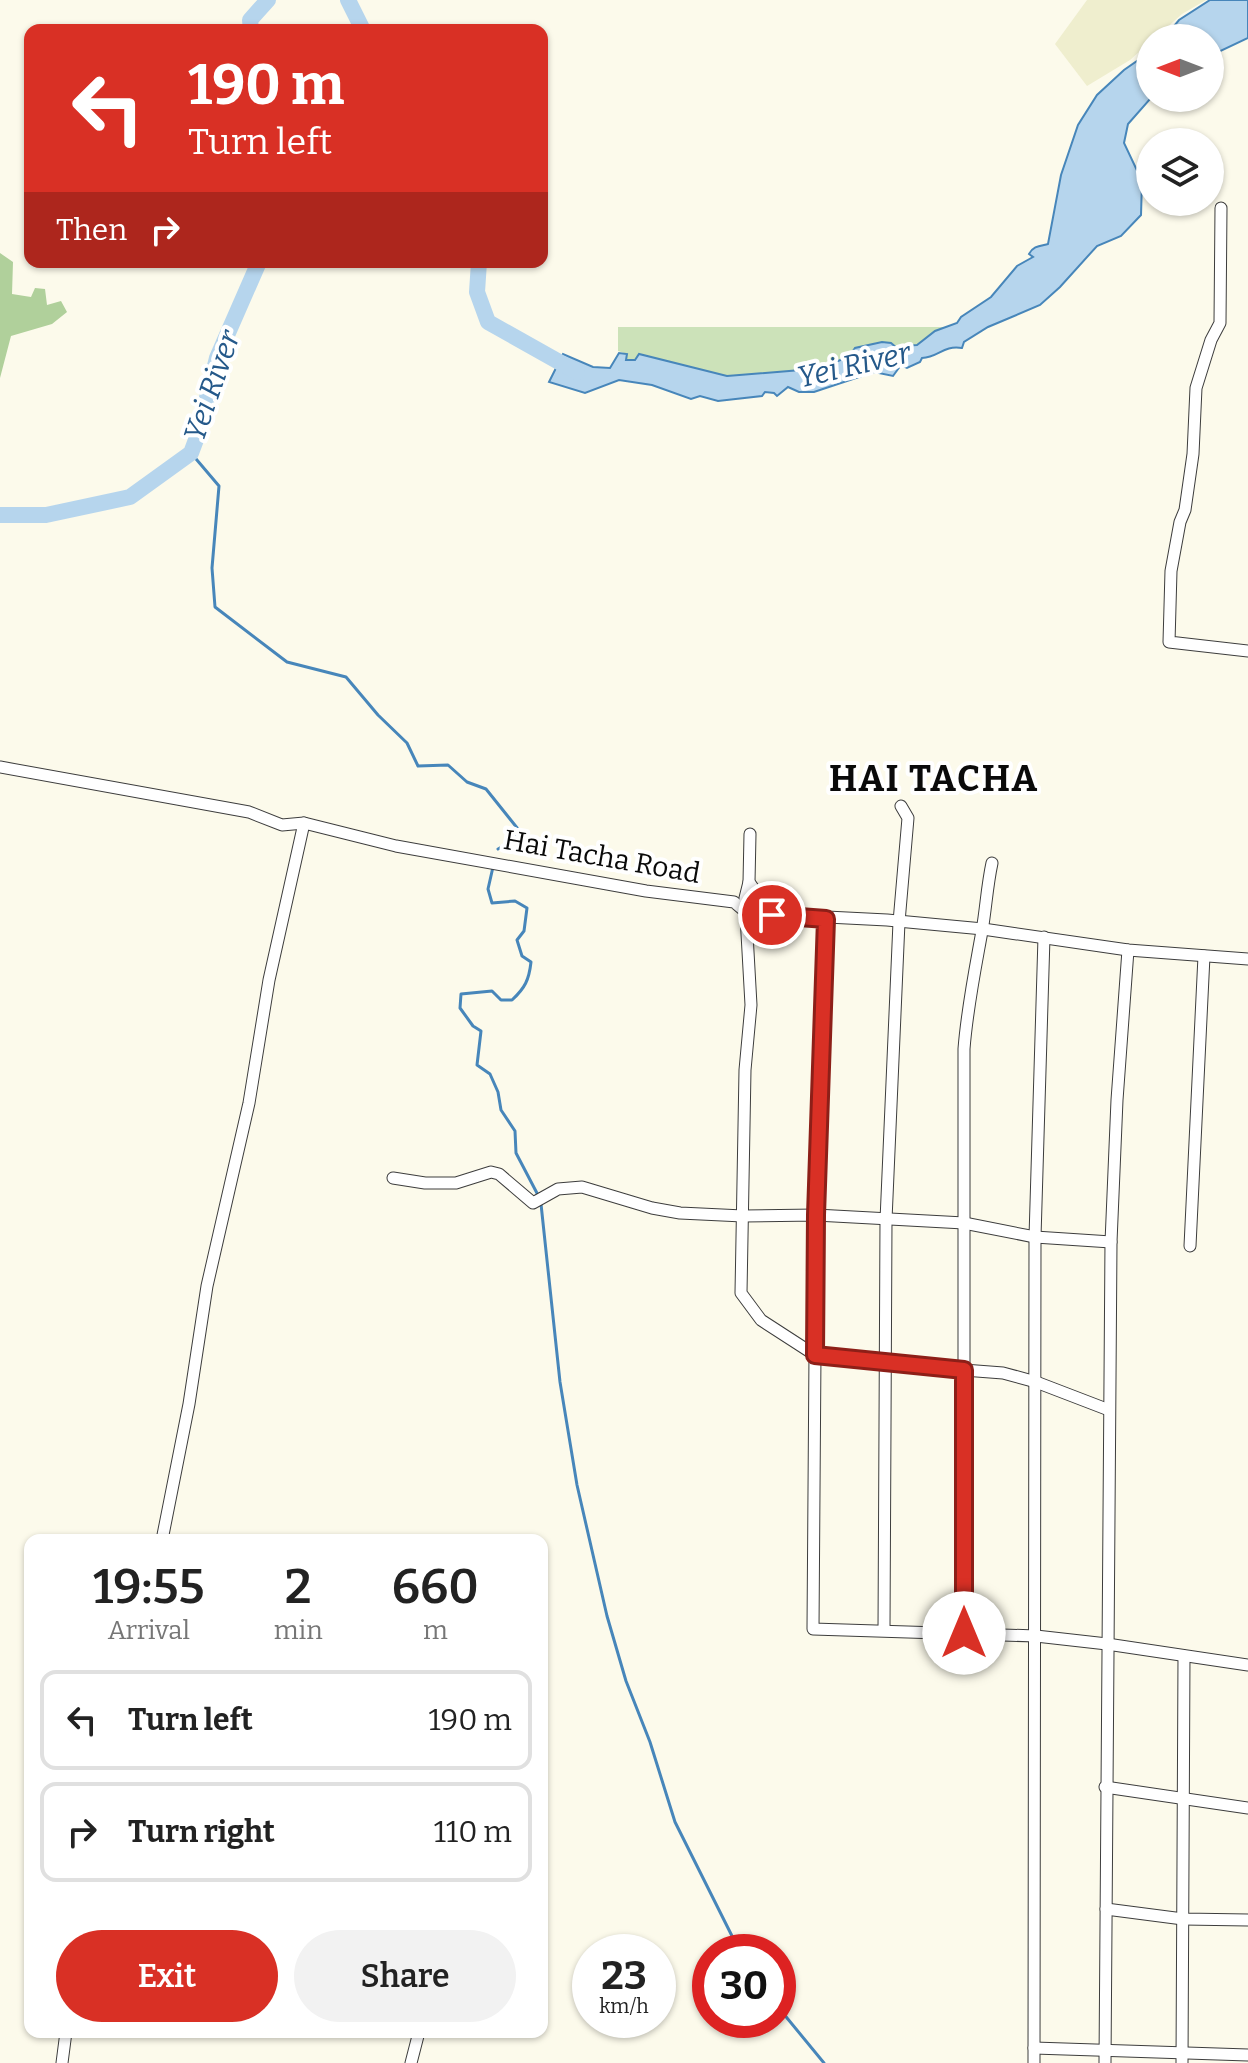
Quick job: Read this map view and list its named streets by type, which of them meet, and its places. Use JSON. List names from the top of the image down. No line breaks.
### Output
{"streets":{"street":["Hai Tacha Road"]},"districts":["HAI TACHA"],"water":["Yei River"],"north":"left","page":{"turn":["190 m","Turn left"],"then":"Then","eta":["19:55","Arrival","2","min","660","m"],"list":[{"name":"Turn left","value":"190 m"},{"name":"Turn right","value":"110 m"}],"buttons":["Exit","Share"],"speed":"23 km/h","limit":"30"}}
